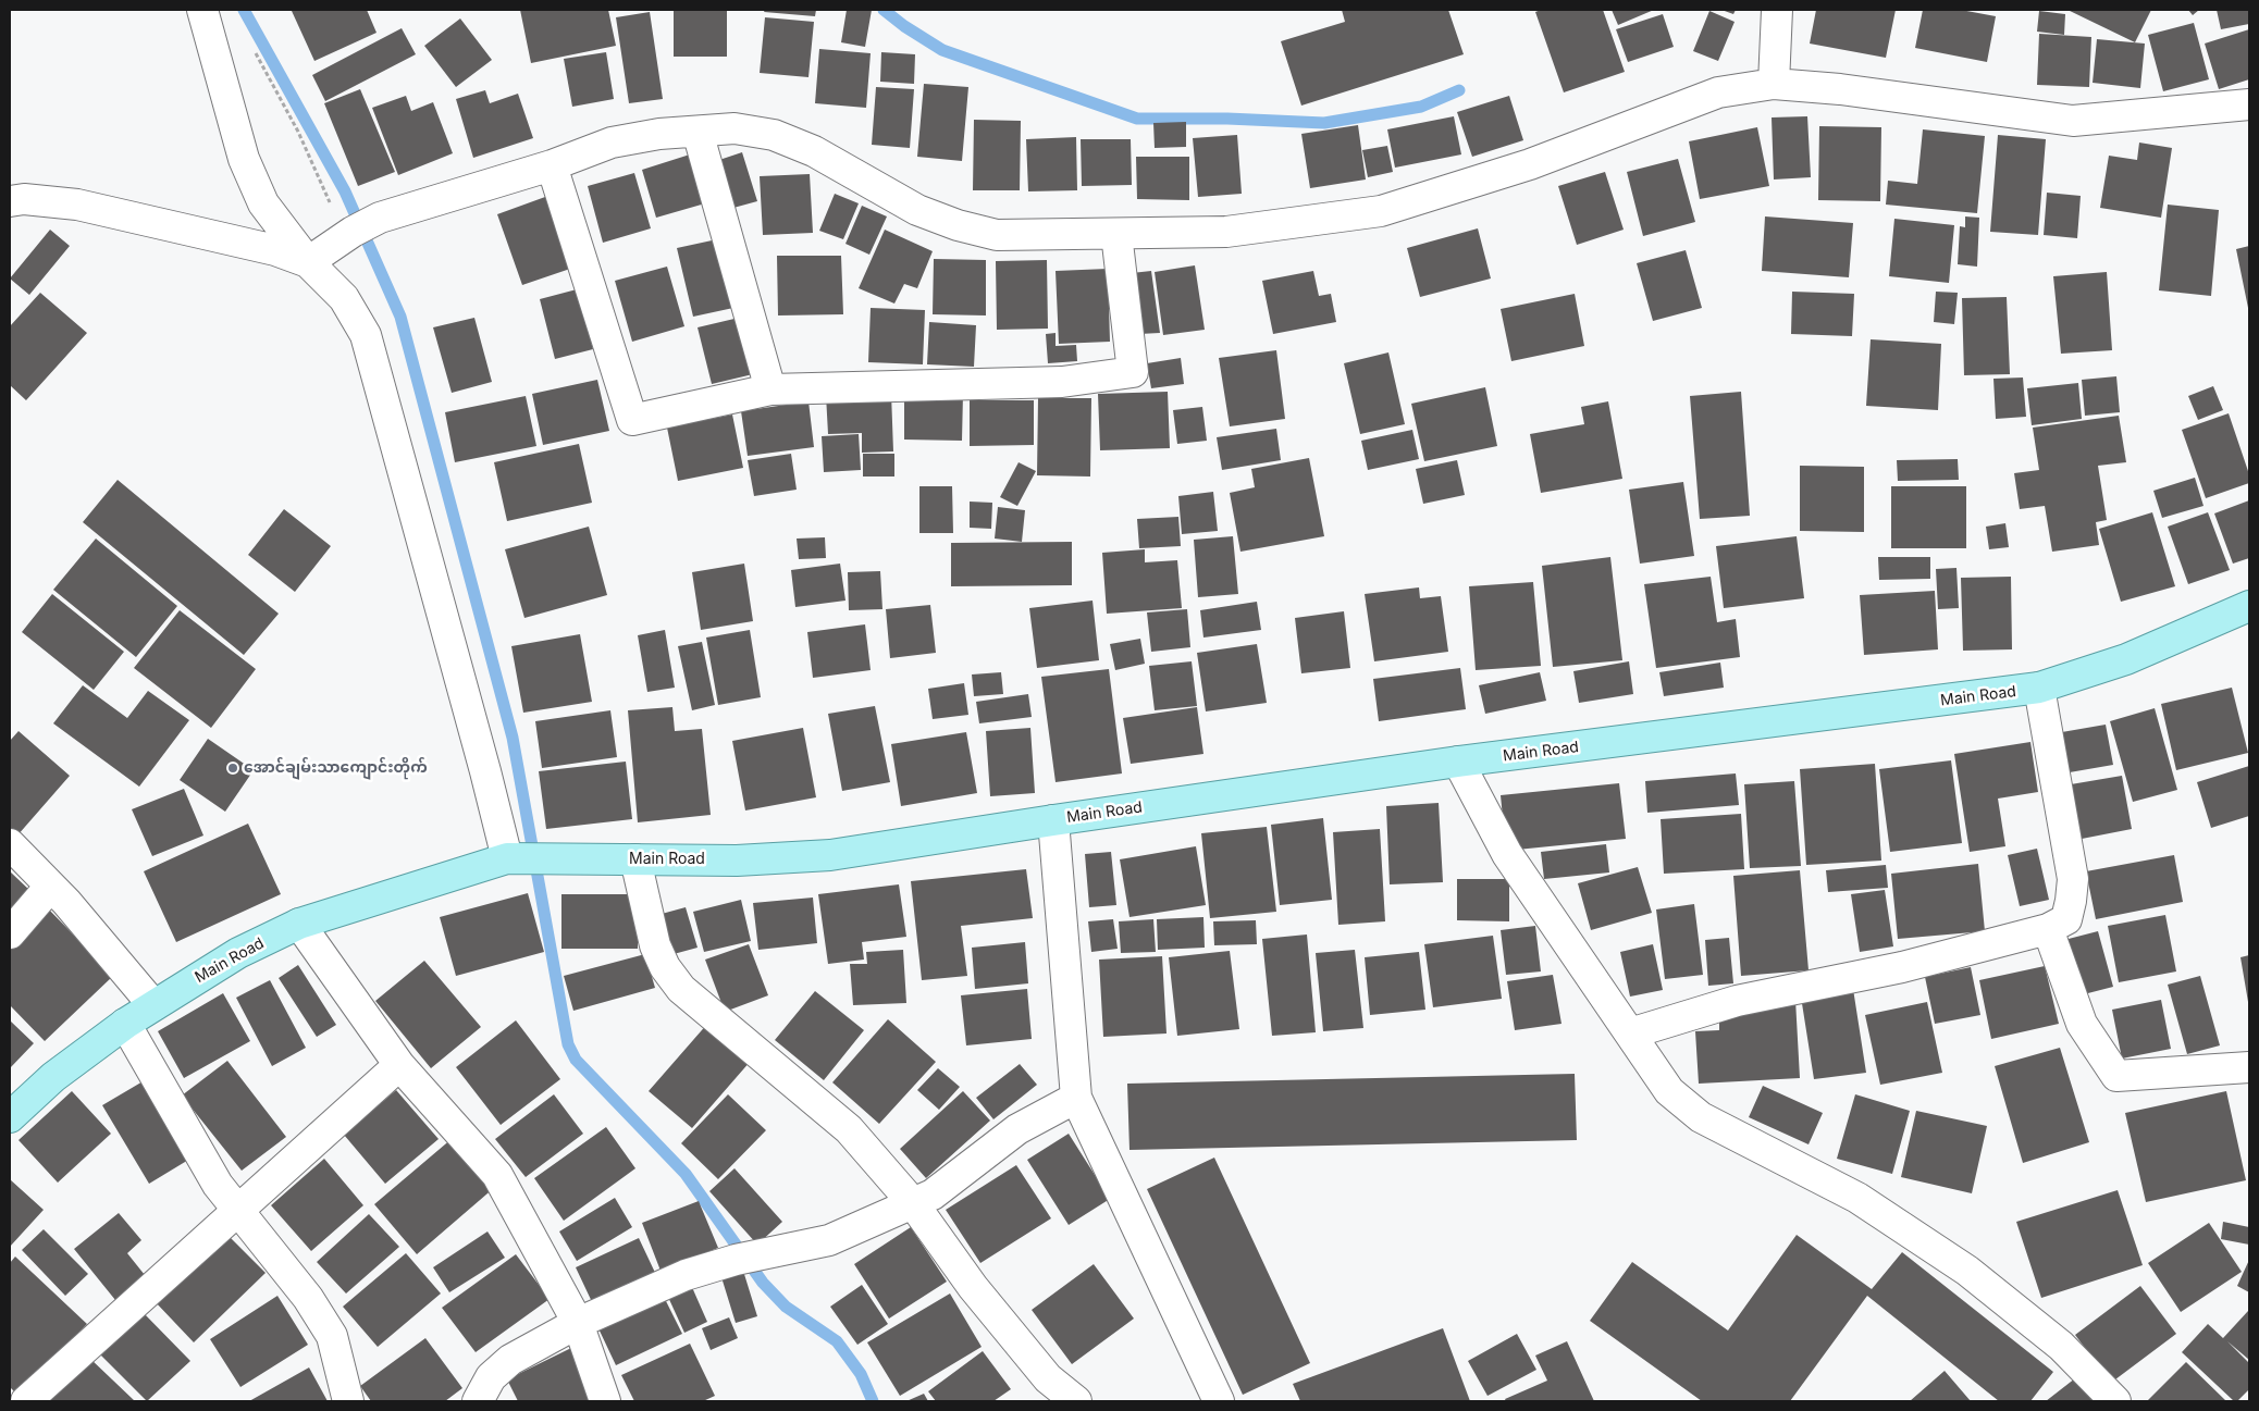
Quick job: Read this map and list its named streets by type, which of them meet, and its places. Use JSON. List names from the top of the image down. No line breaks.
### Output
{"streets":{"main road":["Main Road"]},"places":["အောင်ချမ်းသာကျောင်းတိုက်"]}
